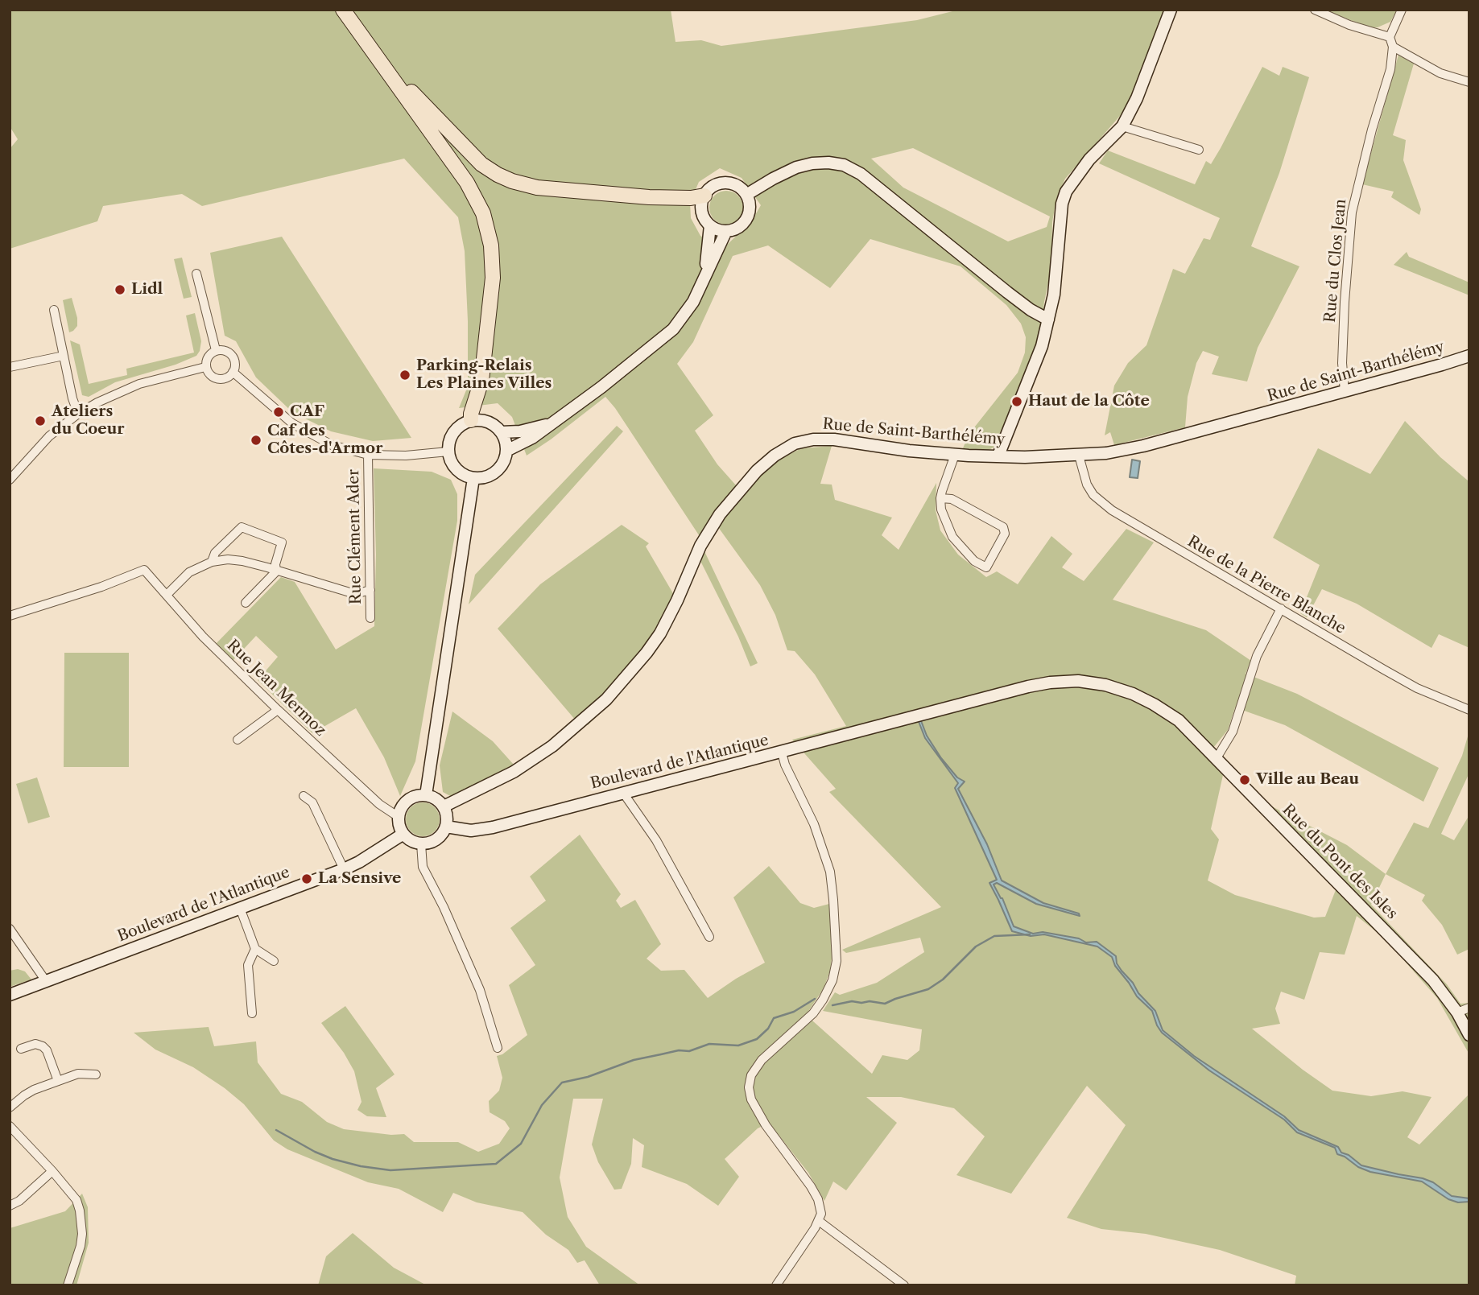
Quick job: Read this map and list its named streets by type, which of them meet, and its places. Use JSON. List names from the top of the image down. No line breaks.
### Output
{"streets":{"main road":["Rue de Saint-Barthélémy","Boulevard de l'Atlantique","Rue du Pont des Isles"],"street":["Rue du Clos Jean","Rue Clément Ader","Rue de la Pierre Blanche","Rue Jean Mermoz"]},"crossings":[["Rue du Clos Jean","Rue de Saint-Barthélémy"],["Rue de Saint-Barthélémy","Rue de la Pierre Blanche"],["Rue de Saint-Barthélémy","Rue Jean Mermoz"],["Rue de Saint-Barthélémy","Boulevard de l'Atlantique"],["Rue Jean Mermoz","Boulevard de l'Atlantique"],["Boulevard de l'Atlantique","Rue du Pont des Isles"]],"places":["Lidl","Parking-Relais Les Plaines Villes","Haut de la Côte","CAF","Ateliers du Coeur","Caf des Côtes-d'Armor","Ville au Beau","La Sensive"]}
